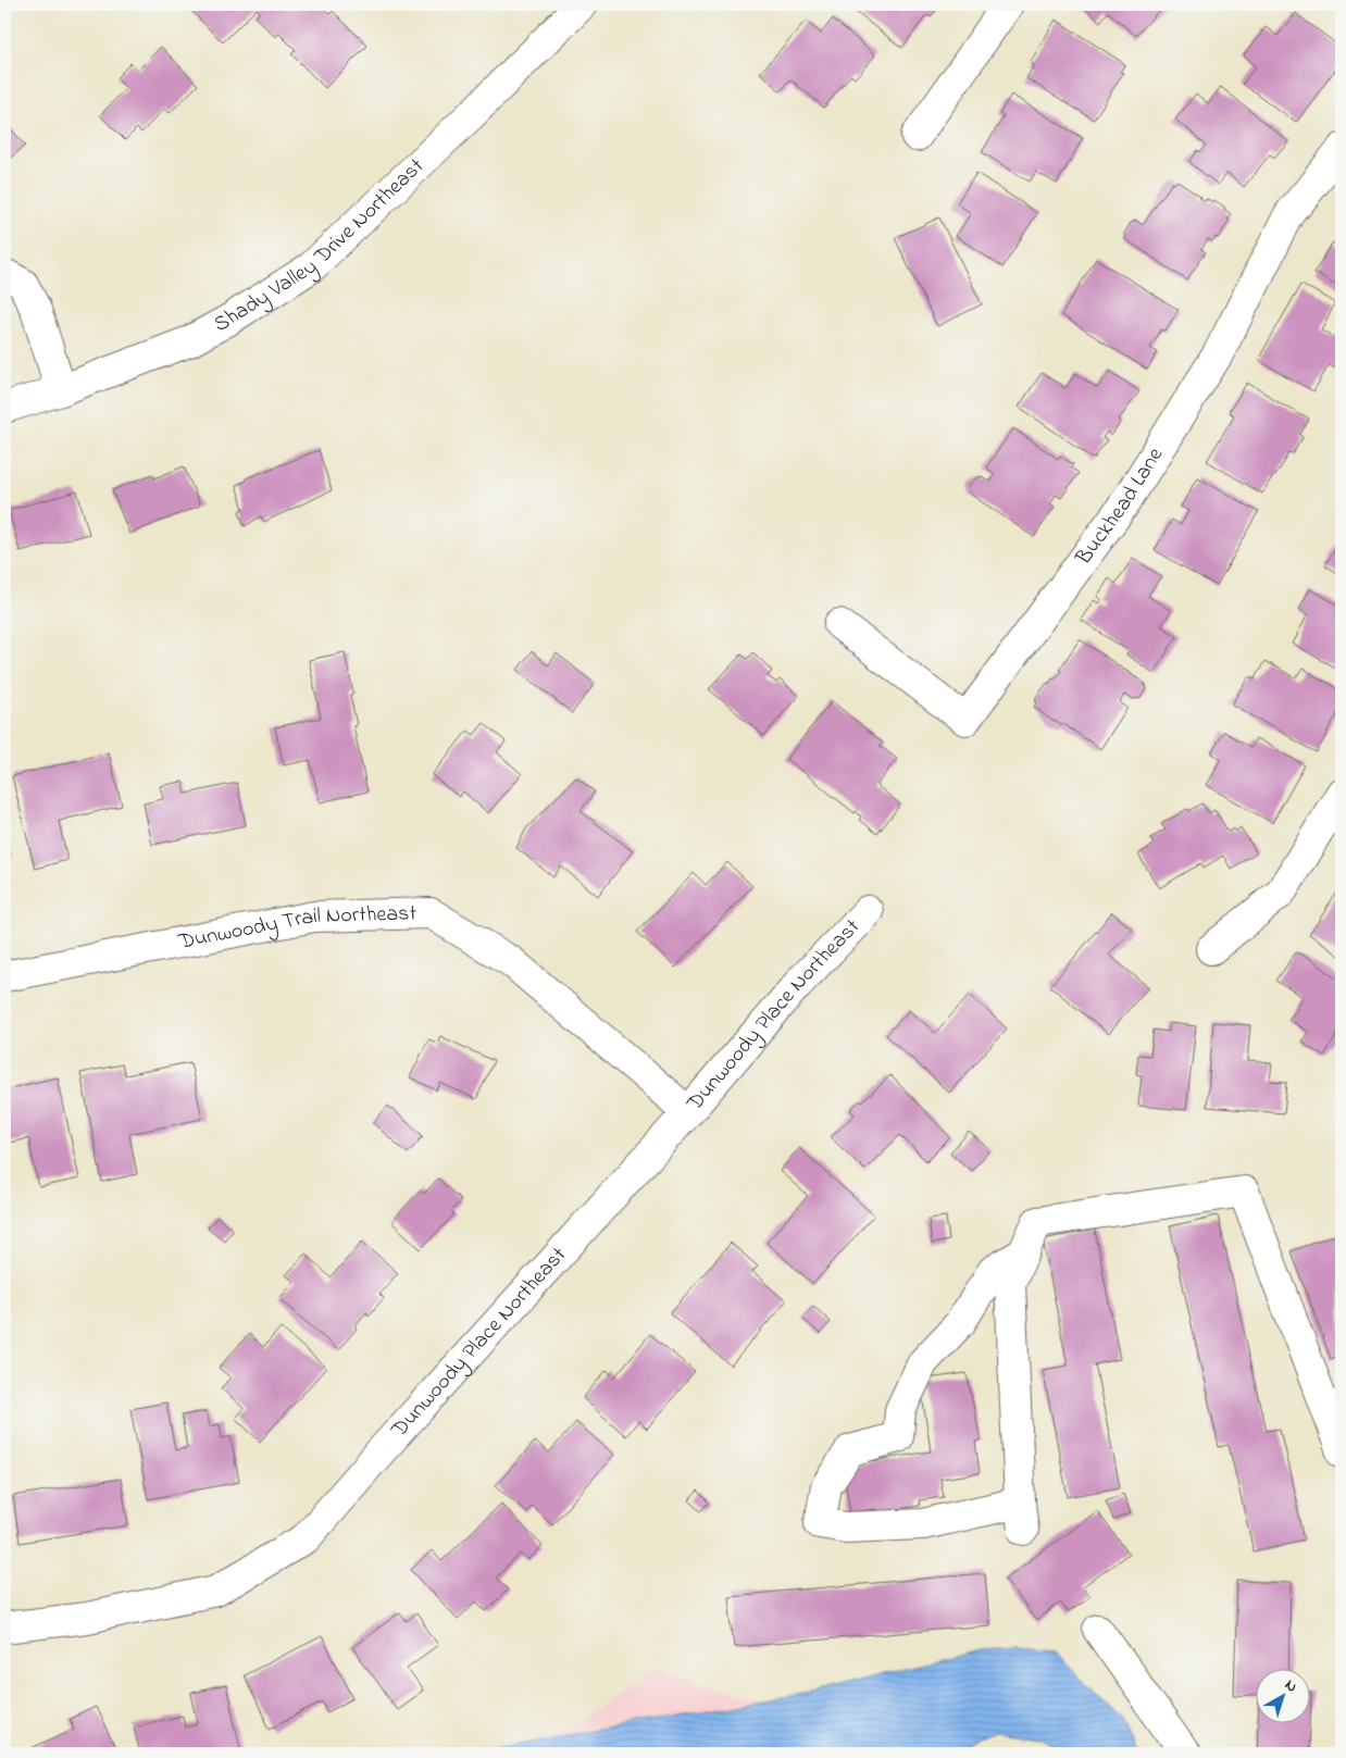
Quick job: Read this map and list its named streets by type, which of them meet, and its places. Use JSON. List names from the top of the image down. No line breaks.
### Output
{"streets":{"street":["Shady Valley Drive Northeast","Buckhead Lane","Dunwoody Trail Northeast","Dunwoody Place Northeast"]},"crossings":[["Dunwoody Trail Northeast","Dunwoody Place Northeast"]],"north":"top right"}
